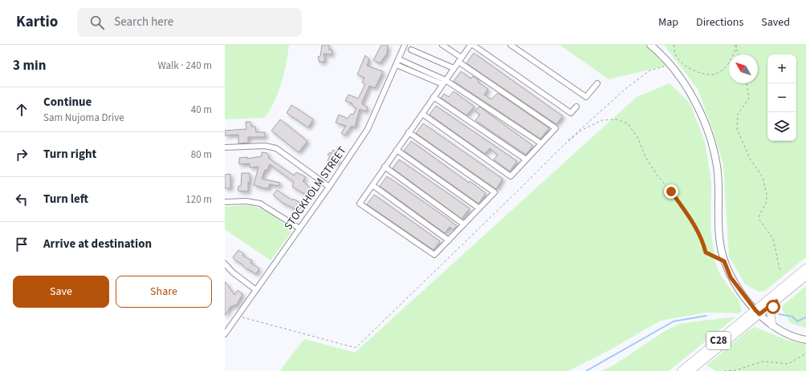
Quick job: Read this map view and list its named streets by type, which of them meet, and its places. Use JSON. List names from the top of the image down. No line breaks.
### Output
{"streets":{"main road":["C28"],"street":["STOCKHOLM STREET"]},"north":"top left","page":{"header":"Kartio","search":"Search here","nav":["Map","Directions","Saved"],"heading":["3 min","Walk · 240 m"],"map_buttons":["+","−"],"list":[["Continue","Sam Nujoma Drive","40 m"],["Turn right","80 m"],["Turn left","120 m"],"Arrive at destination"],"buttons":["Save","Share"]}}
